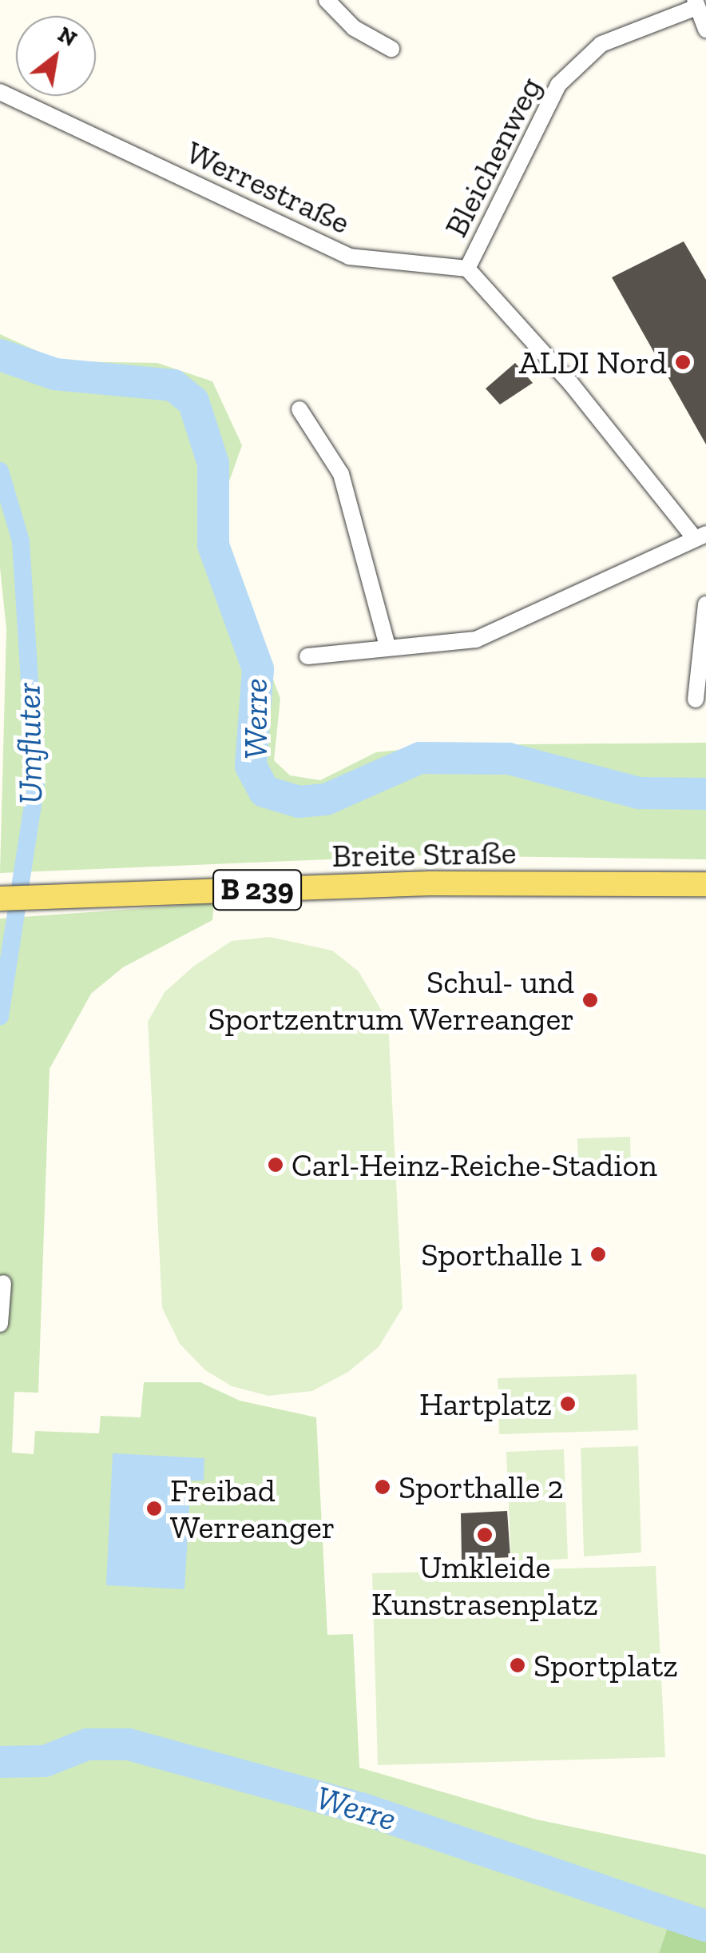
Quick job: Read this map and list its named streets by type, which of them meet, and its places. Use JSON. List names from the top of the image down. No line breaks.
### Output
{"streets":{"main road":["Breite Straße","B 239"],"street":["Bleichenweg","Werrestraße"]},"crossings":[["Bleichenweg","Werrestraße"]],"water":["Werre","Umfluter"],"places":["ALDI Nord","Schul- und Sportzentrum Werreanger","Carl-Heinz-Reiche-Stadion","Sporthalle 1","Hartplatz","Sporthalle 2","Freibad Werreanger","Umkleide Kunstrasenplatz","Sportplatz"],"north":"top right"}
